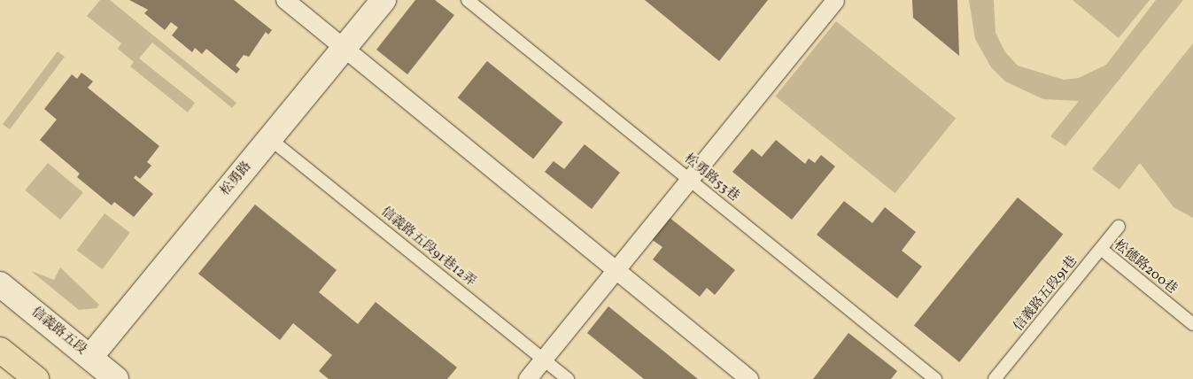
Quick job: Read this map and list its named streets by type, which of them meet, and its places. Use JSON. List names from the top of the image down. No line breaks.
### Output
{"streets":{"street":["松勇路","信義路五段"],"lane":["松勇路53巷","信義路五段91巷12弄","松德路200巷","信義路五段91巷"]},"crossings":[["松勇路","信義路五段91巷12弄"],["松勇路","信義路五段"],["松德路200巷","信義路五段91巷"]]}
